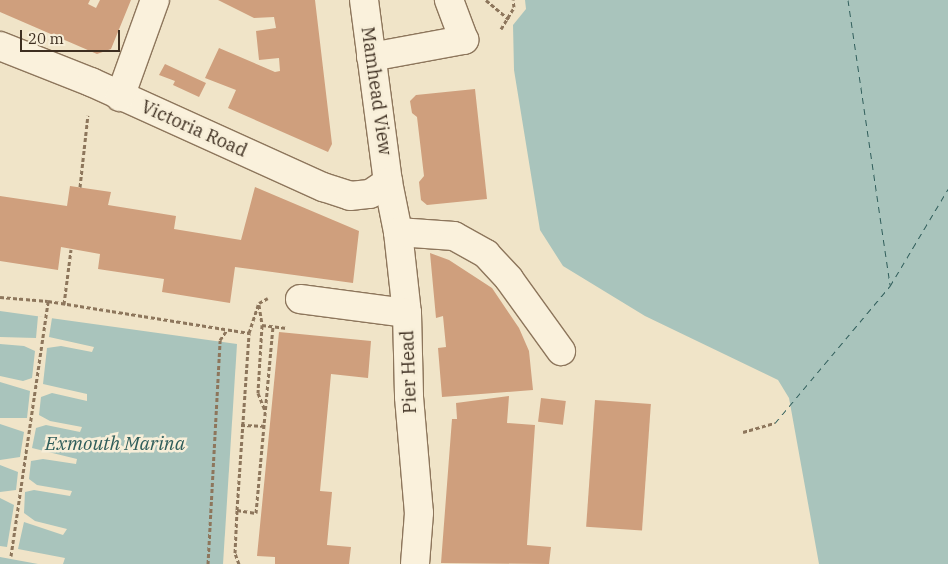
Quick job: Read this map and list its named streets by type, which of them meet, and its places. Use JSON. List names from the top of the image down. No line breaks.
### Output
{"streets":{"street":["Mamhead View","Victoria Road","Pier Head"]},"crossings":[["Mamhead View","Victoria Road"],["Mamhead View","Pier Head"],["Victoria Road","Pier Head"]],"water":["Exmouth Marina"],"scale_bar":"20 m"}
